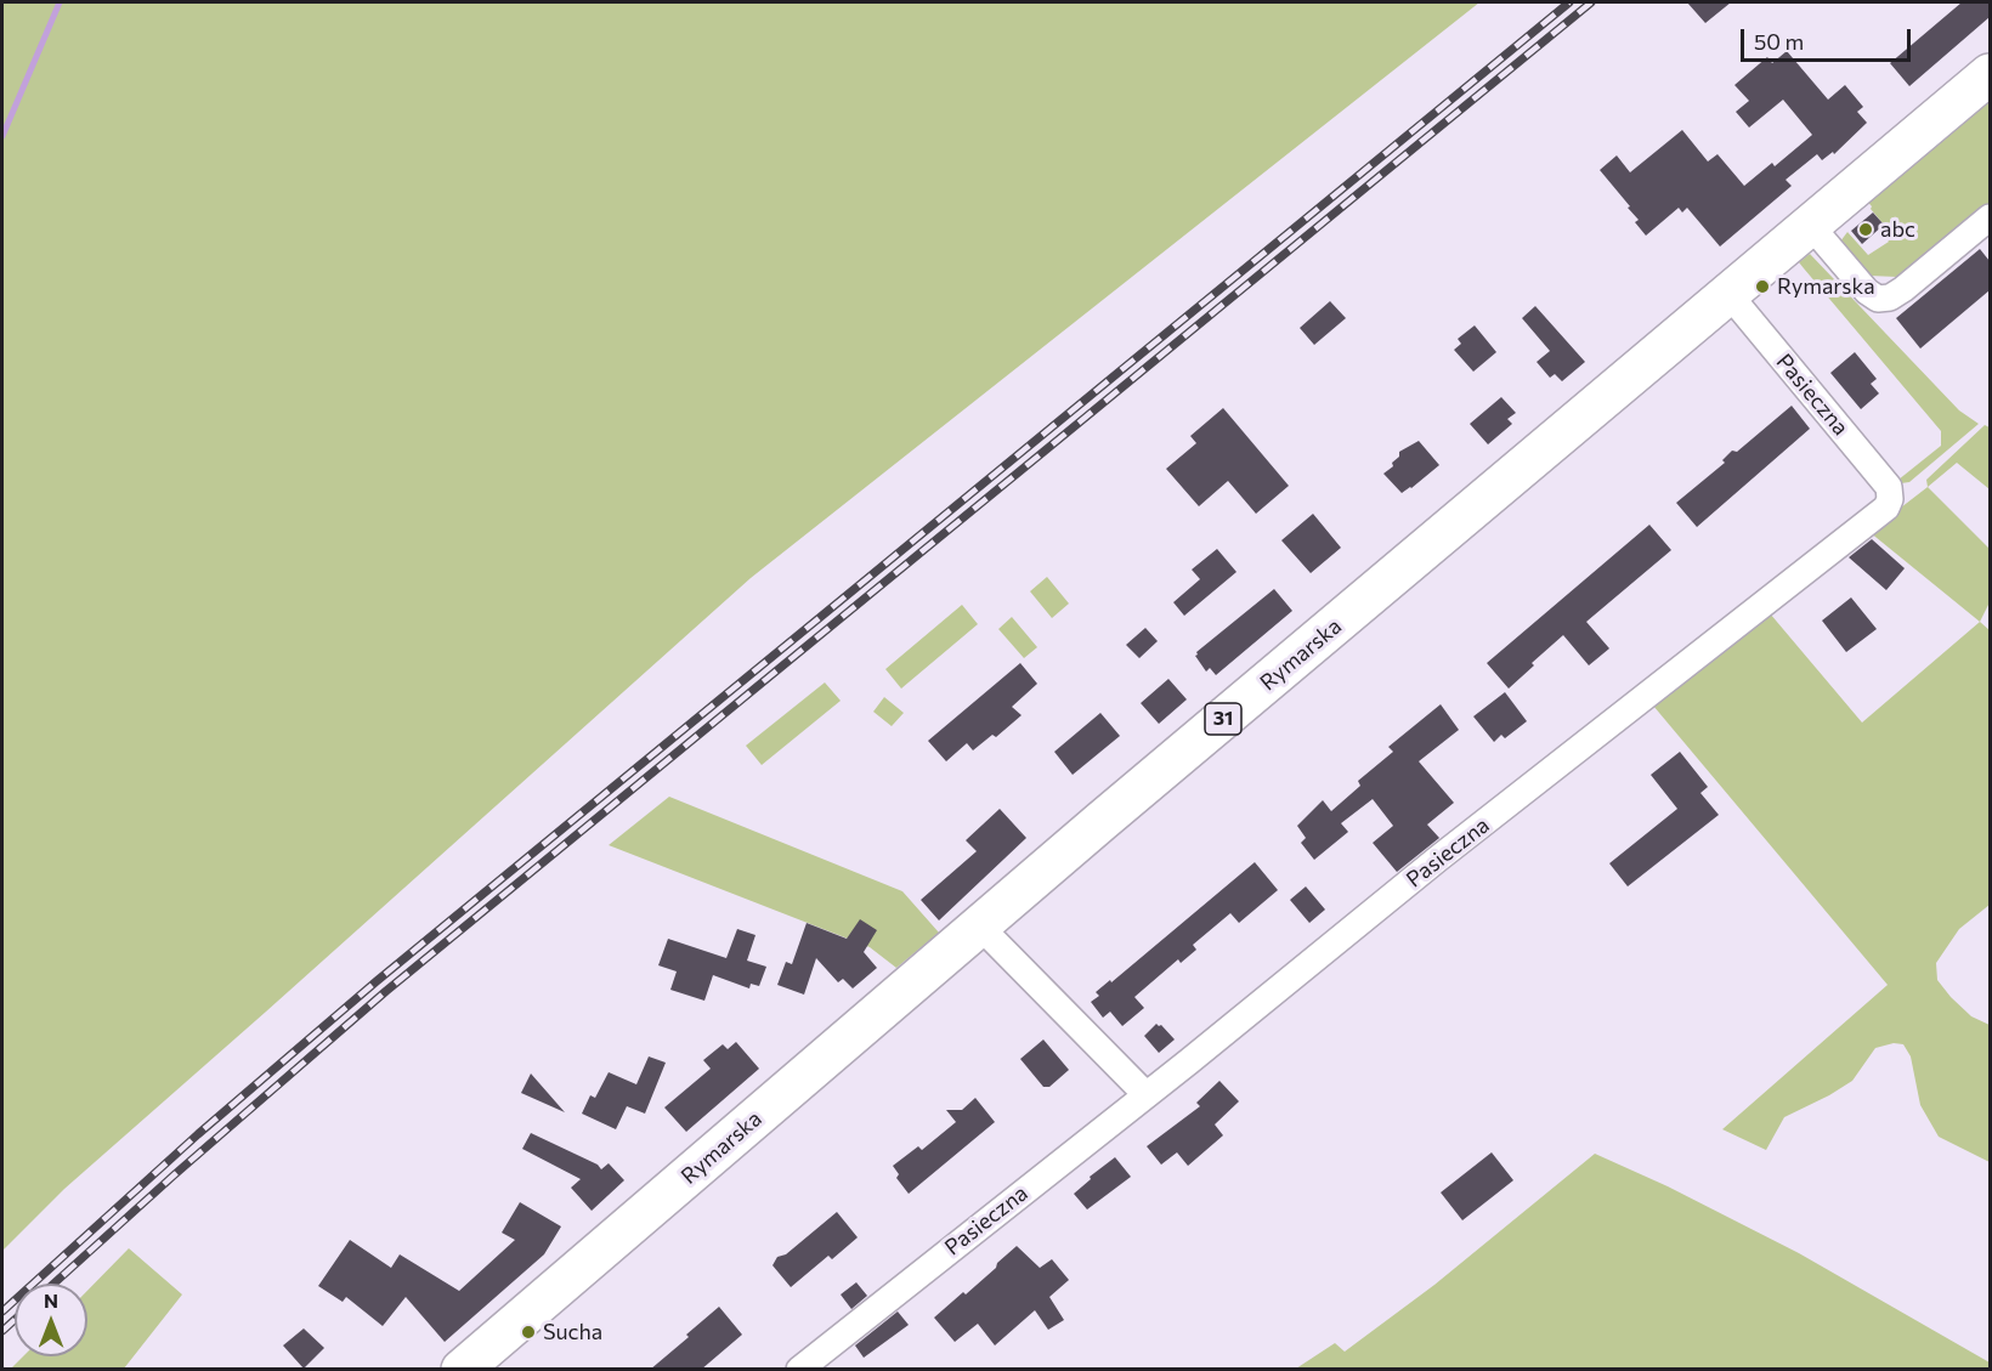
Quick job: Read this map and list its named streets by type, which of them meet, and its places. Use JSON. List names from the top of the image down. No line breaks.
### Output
{"streets":{"main road":["Rymarska","31"],"street":["Pasieczna"]},"crossings":[["Pasieczna","Rymarska"]],"places":["abc","Rymarska","Sucha"],"scale_bar":"50 m","north":"top"}
